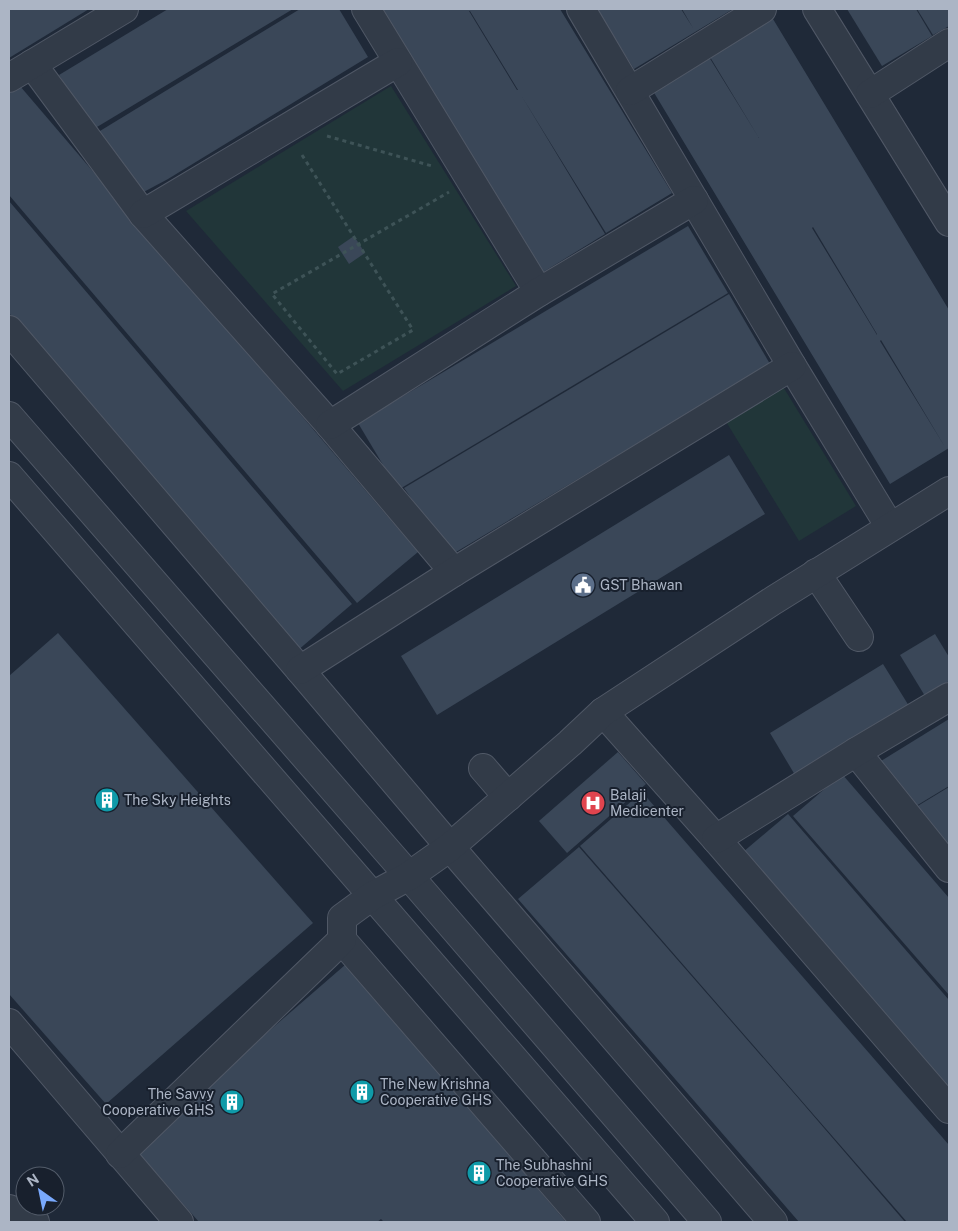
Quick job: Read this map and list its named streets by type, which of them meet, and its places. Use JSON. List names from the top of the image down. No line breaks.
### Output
{"places":{"public building":["GST Bhawan"],"building":["The Sky Heights","The New Krishna Cooperative GHS","The Savvy Cooperative GHS","The Subhashni Cooperative GHS"],"hospital":["Balaji Medicenter"]},"north":"top left"}
